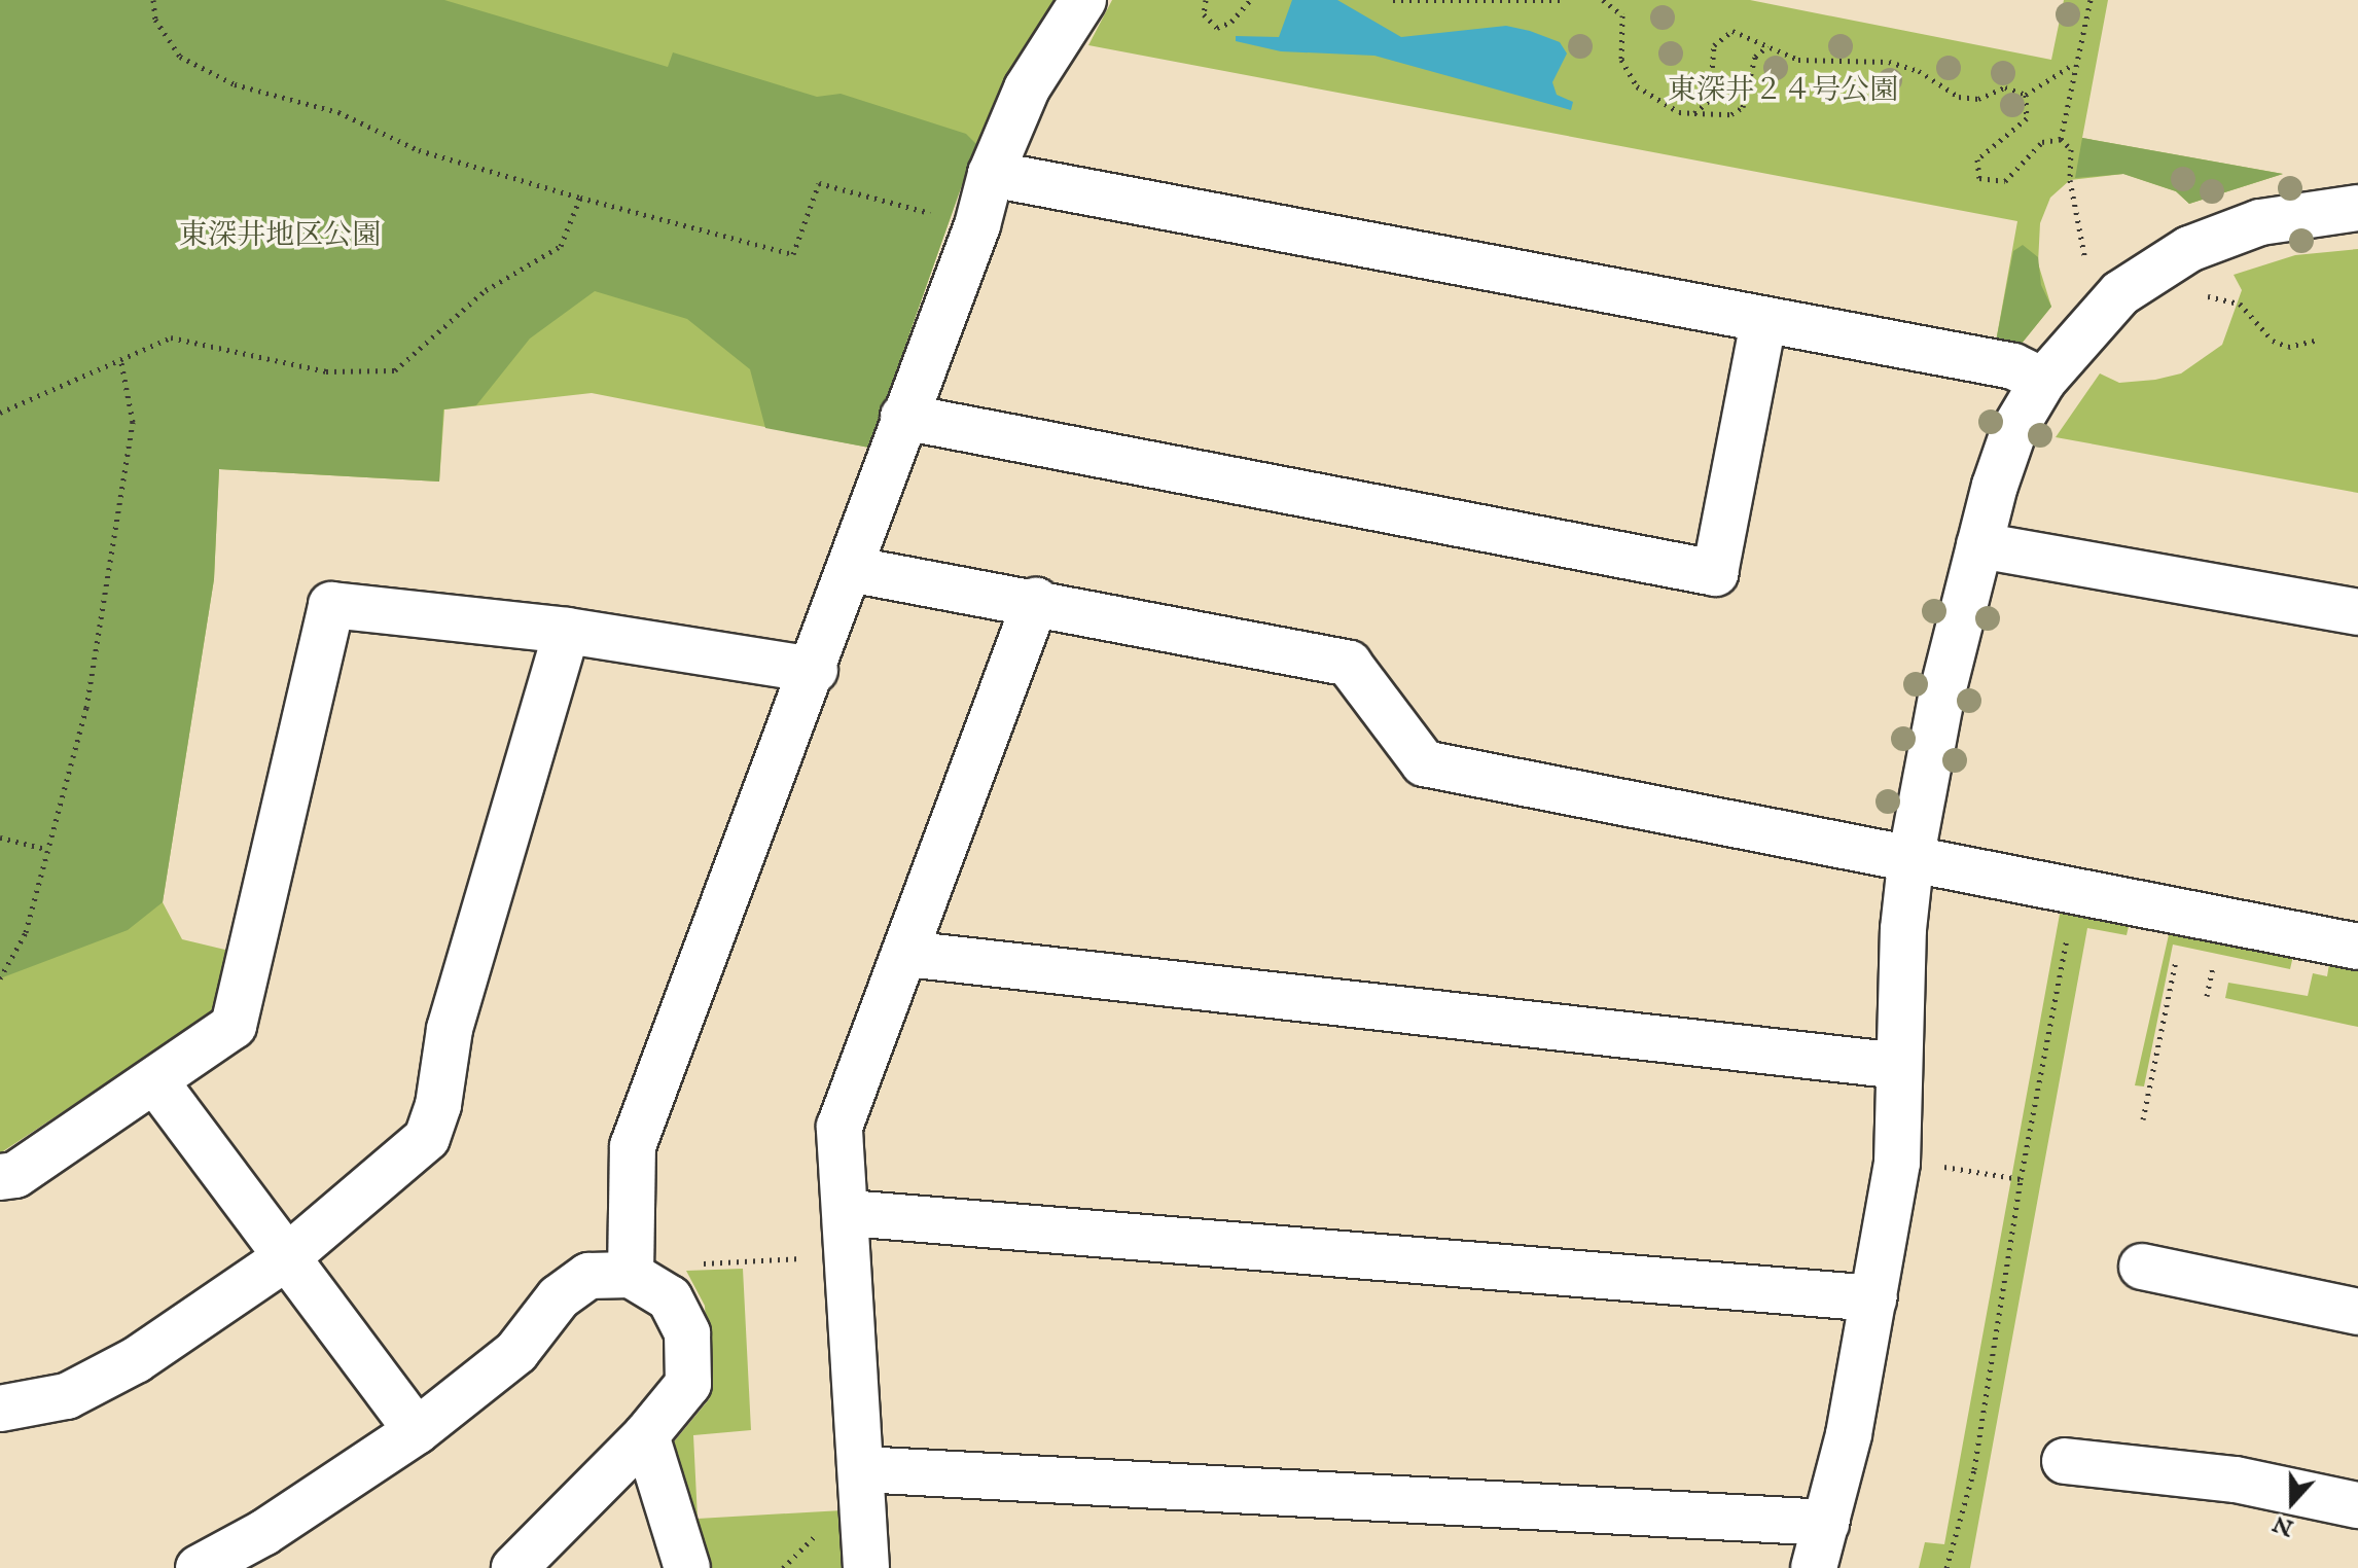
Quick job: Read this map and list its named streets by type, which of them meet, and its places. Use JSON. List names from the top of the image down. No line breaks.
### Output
{"parks":["東深井２４号公園","東深井地区公園"],"north":"bottom"}
